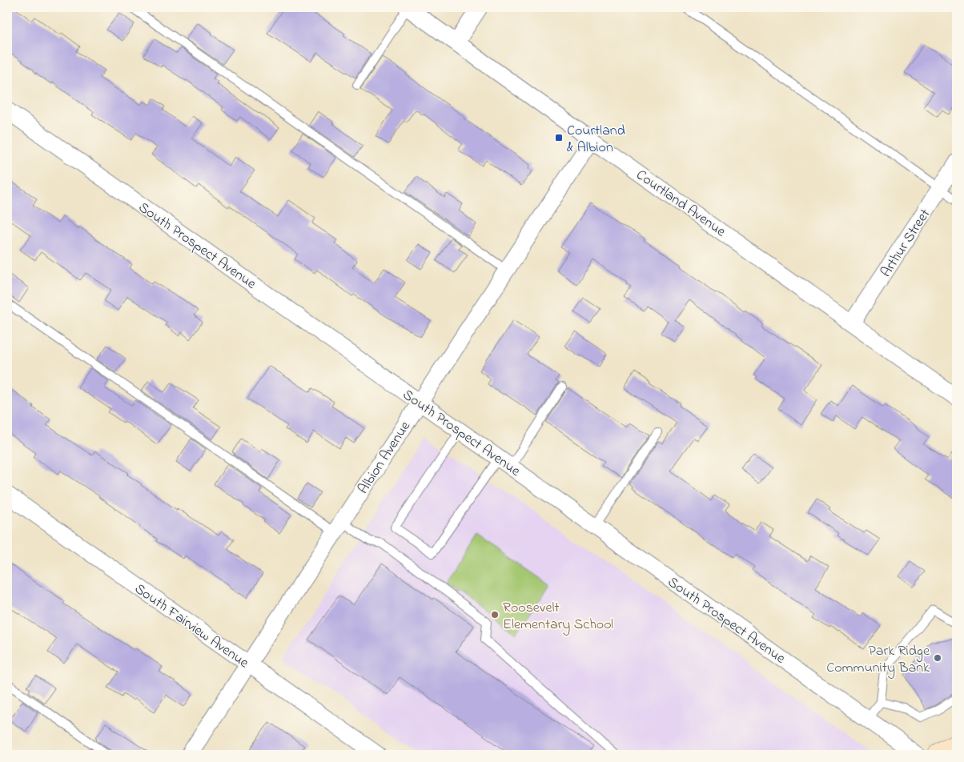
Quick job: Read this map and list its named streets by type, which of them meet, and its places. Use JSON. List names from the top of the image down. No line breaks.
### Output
{"streets":{"street":["Courtland Avenue","Arthur Street","South Prospect Avenue","Albion Avenue","South Fairview Avenue"]},"crossings":[["Courtland Avenue","Arthur Street"],["Courtland Avenue","Albion Avenue"],["South Prospect Avenue","Albion Avenue"],["Albion Avenue","South Fairview Avenue"]],"places":{"transit":["Courtland & Albion"],"other":["Roosevelt Elementary School","Park Ridge Community Bank"]}}
